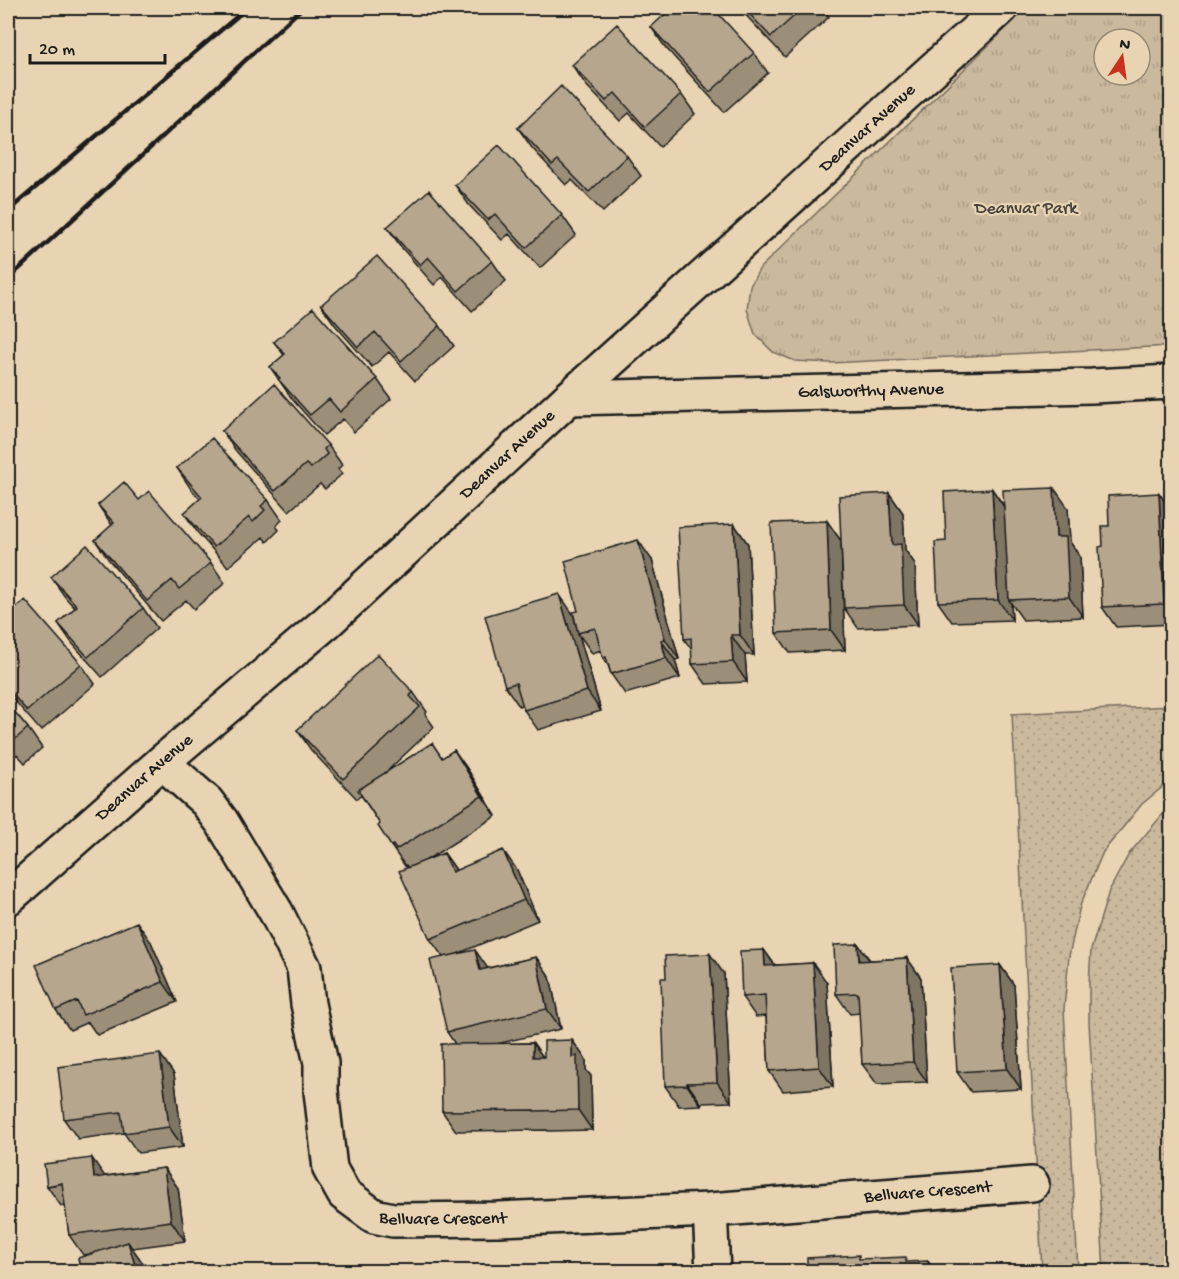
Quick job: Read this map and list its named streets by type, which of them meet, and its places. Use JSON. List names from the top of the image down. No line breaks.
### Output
{"streets":{"street":["Deanvar Avenue","Galsworthy Avenue","Bellvare Crescent"]},"crossings":[["Deanvar Avenue","Galsworthy Avenue"],["Deanvar Avenue","Bellvare Crescent"]],"parks":["Deanvar Park"],"scale_bar":"20 m","north":"top"}
